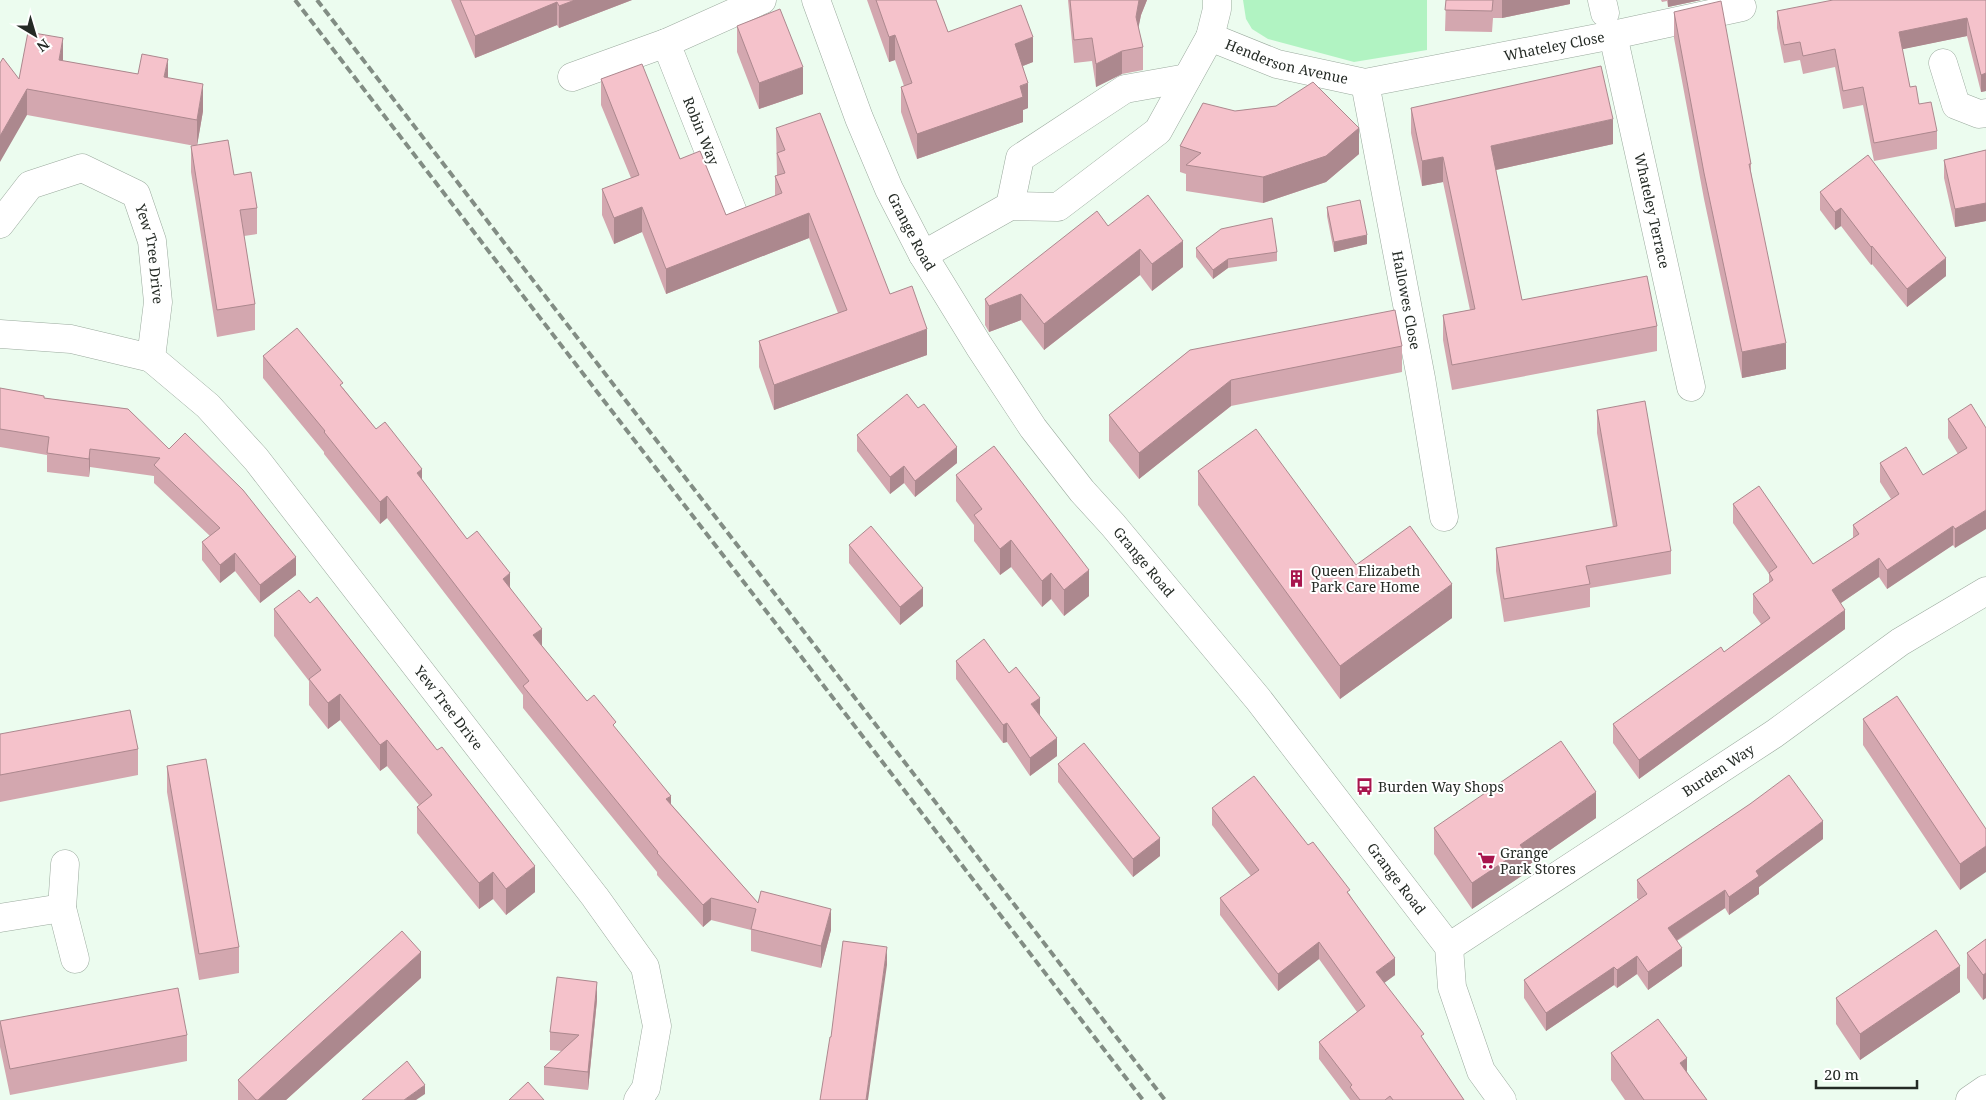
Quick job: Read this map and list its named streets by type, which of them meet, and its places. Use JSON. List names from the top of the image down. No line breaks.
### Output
{"streets":{"street":["Whateley Close","Henderson Avenue","Robin Way","Whateley Terrace","Grange Road","Yew Tree Drive","Hallowes Close","Burden Way"]},"crossings":[["Whateley Close","Henderson Avenue"],["Whateley Close","Whateley Terrace"],["Whateley Close","Hallowes Close"],["Henderson Avenue","Hallowes Close"],["Grange Road","Burden Way"]],"places":{"building":["Queen Elizabeth Park Care Home"],"bus stop":["Burden Way Shops"],"supermarket":["Grange Park Stores"]},"scale_bar":"20 m","north":"bottom right"}
